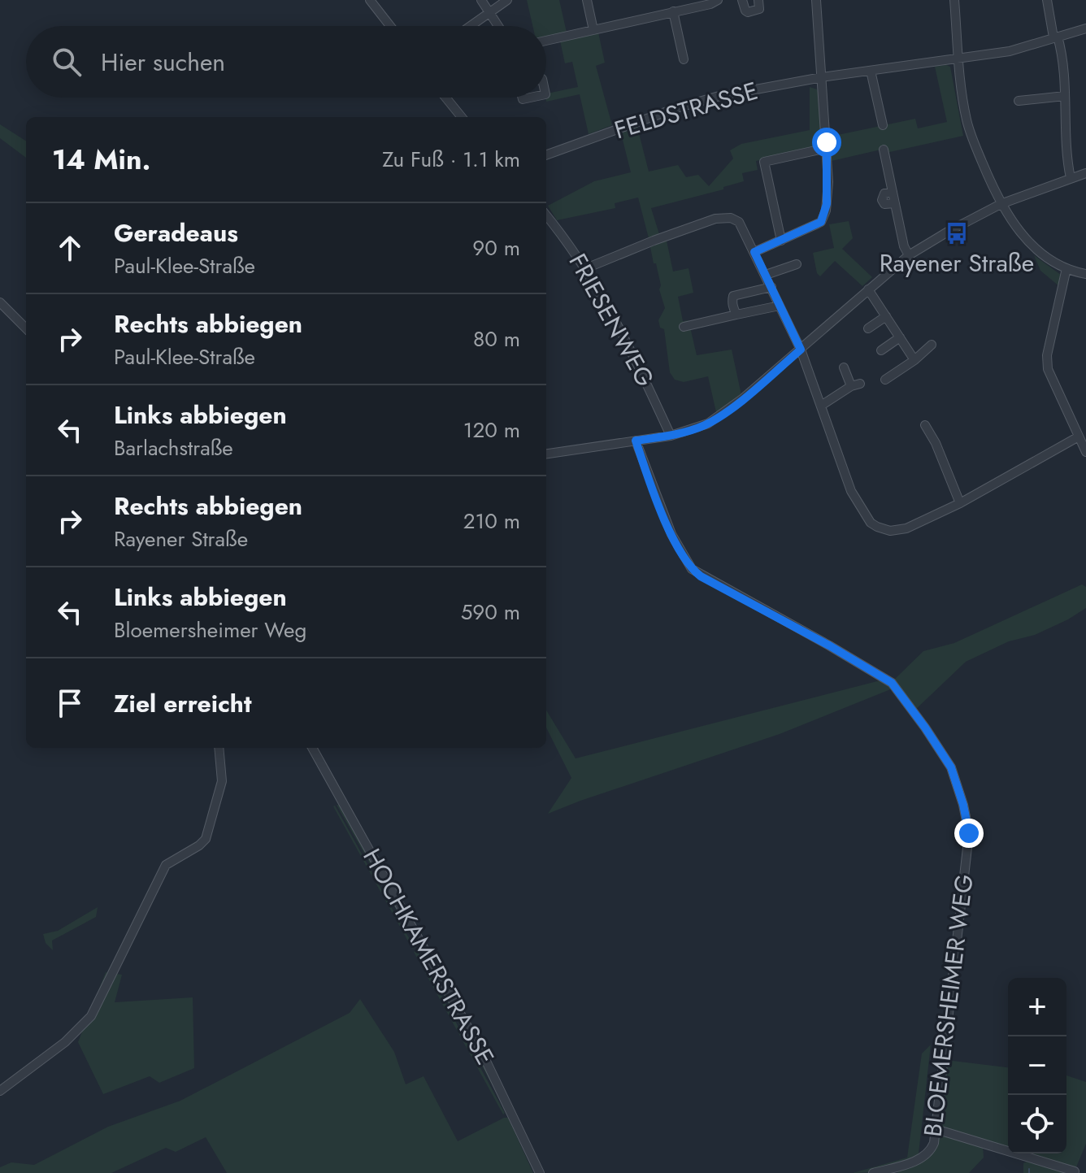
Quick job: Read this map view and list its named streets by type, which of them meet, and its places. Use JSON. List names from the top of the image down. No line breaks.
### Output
{"streets":{"street":["FELDSTRASSE","FRIESENWEG","HOCHKAMERSTRASSE","BLOEMERSHEIMER WEG"]},"places":{"bus stop":["Rayener Straße"]},"page":{"search":"Hier suchen","heading":["14 Min.","Zu Fuß · 1.1 km"],"list":[["Geradeaus","Paul-Klee-Straße","90 m"],["Rechts abbiegen","Paul-Klee-Straße","80 m"],["Links abbiegen","Barlachstraße","120 m"],["Rechts abbiegen","Rayener Straße","210 m"],["Links abbiegen","Bloemersheimer Weg","590 m"],"Ziel erreicht"],"map_buttons":["+","−"]}}
